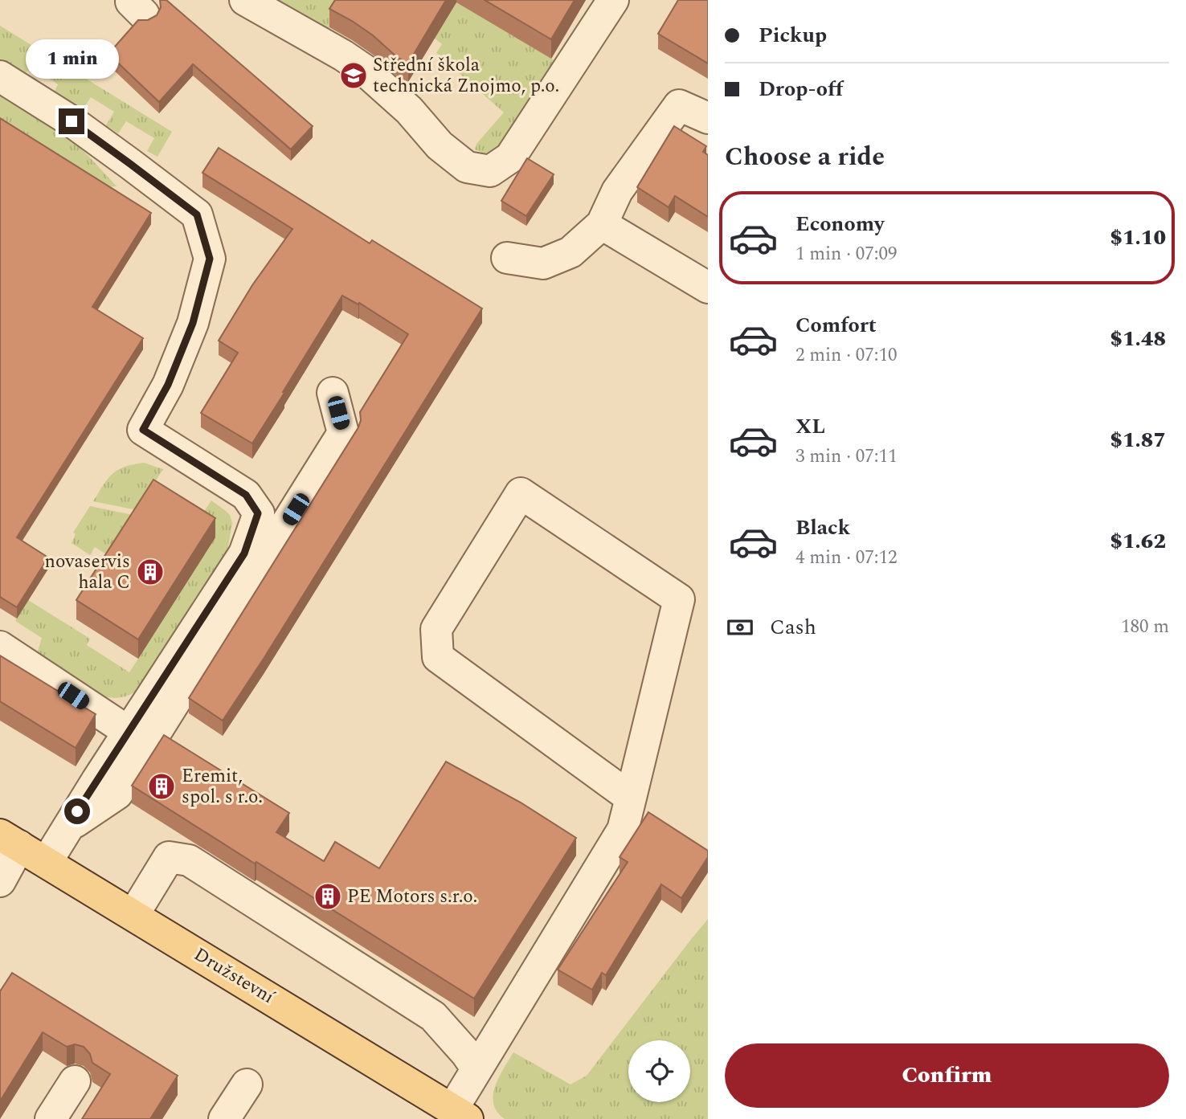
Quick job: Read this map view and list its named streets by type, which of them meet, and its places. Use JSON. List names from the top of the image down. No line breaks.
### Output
{"streets":{"main road":["Družstevní"]},"places":{"school or university":["Střední škola technická Znojmo, p.o."],"building":["novaservis hala C","Eremit, spol. s r.o.","PE Motors s.r.o."]},"page":{"banner":["Pickup","Drop-off"],"bubble":"1 min","heading":"Choose a ride","list":[{"name":"Economy","note":"1 min · 07:09","value":"$1.10"},{"name":"Comfort","note":"2 min · 07:10","value":"$1.48"},{"name":"XL","note":"3 min · 07:11","value":"$1.87"},{"name":"Black","note":"4 min · 07:12","value":"$1.62"}],"pay":["Cash","180 m"],"buttons":"Confirm"}}
